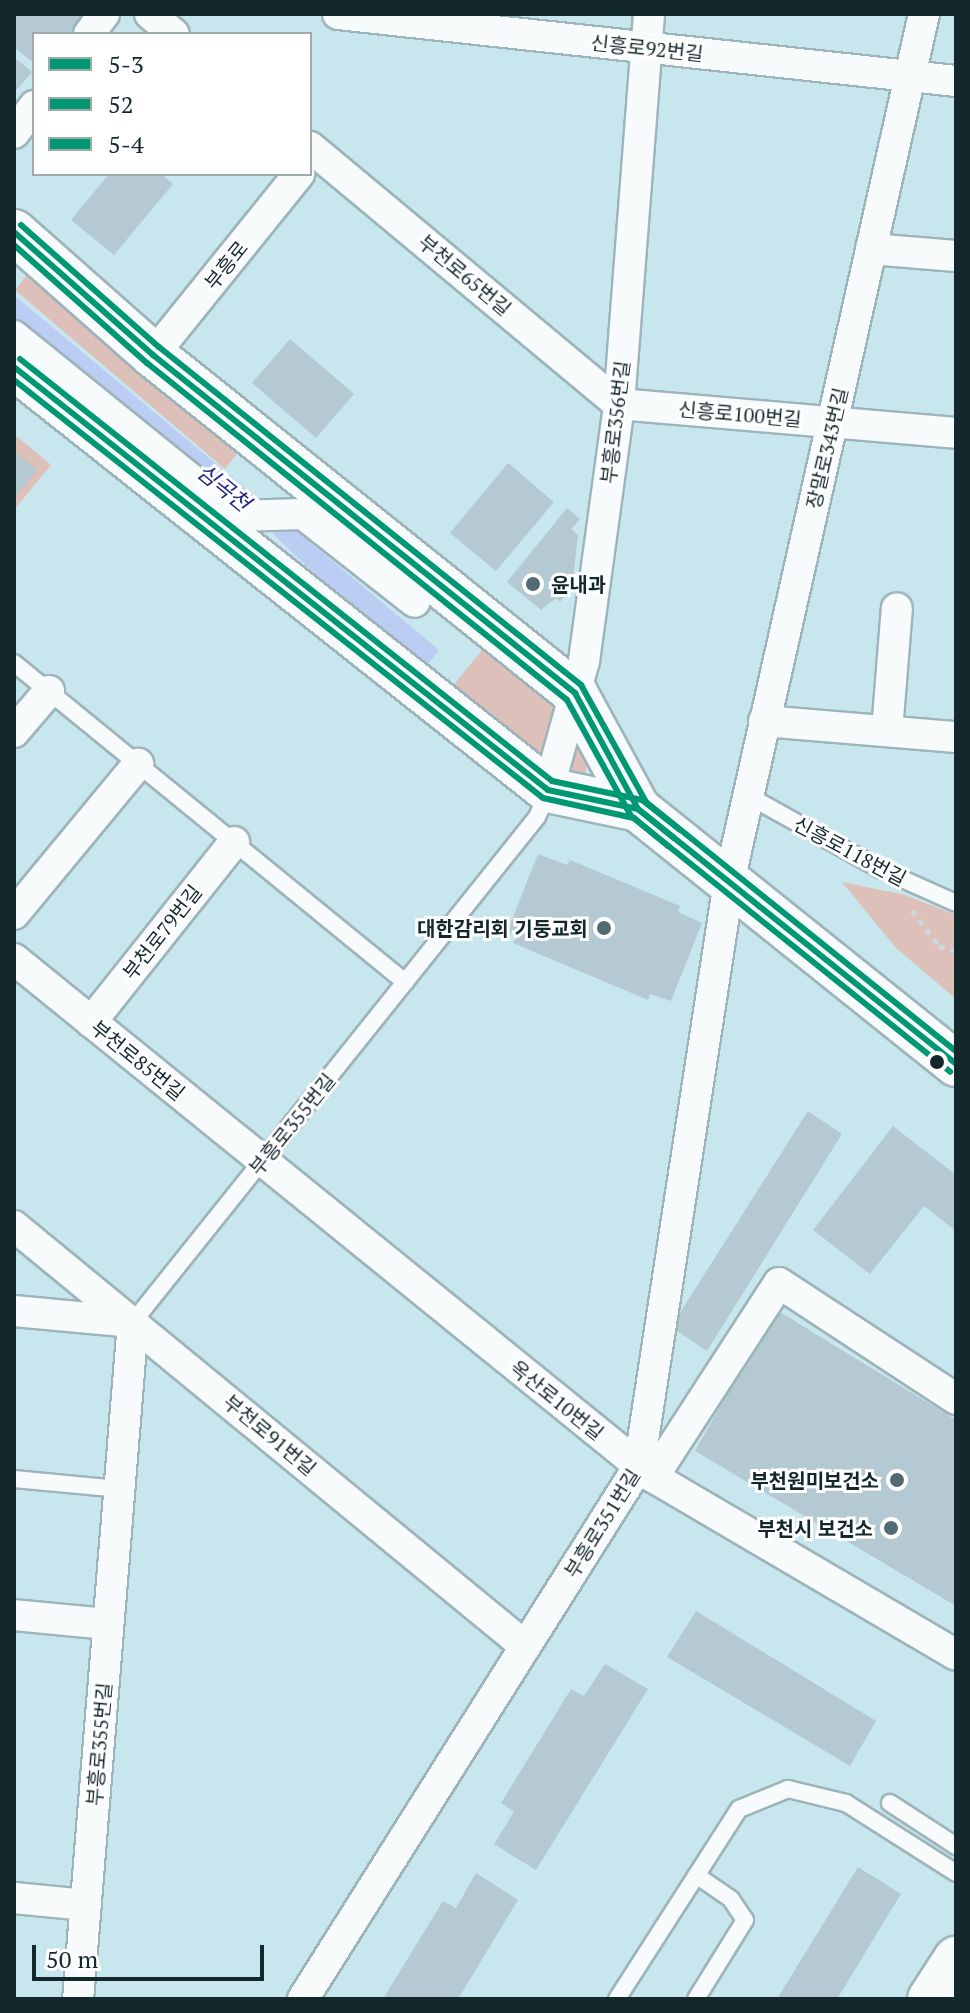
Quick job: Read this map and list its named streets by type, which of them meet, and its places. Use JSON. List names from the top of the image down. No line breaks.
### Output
{"streets":{"street":["신흥로92번길","부흥로","부천로65번길","신흥로100번길","부흥로356번길","장말로343번길","부천로79번길","부천로85번길","부흥로355번길","옥산로10번길","부천로91번길","부흥로351번길"],"lane":["신흥로118번길"]},"crossings":[["신흥로92번길","부흥로356번길"],["신흥로92번길","장말로343번길"],["부천로65번길","신흥로100번길"],["부천로65번길","부흥로356번길"],["신흥로100번길","부흥로356번길"],["신흥로100번길","장말로343번길"],["부흥로356번길","부흥로355번길"],["장말로343번길","신흥로118번길"],["장말로343번길","부흥로351번길"],["부천로79번길","부천로85번길"],["부천로85번길","부흥로355번길"],["부천로85번길","옥산로10번길"],["부흥로355번길","옥산로10번길"],["부흥로355번길","부천로91번길"],["옥산로10번길","부흥로351번길"],["부천로91번길","부흥로351번길"]],"water":["심곡천"],"places":["윤내과","대한감리회 기둥교회","부천원미보건소","부천시 보건소"],"lines":["transit line 5-4","transit line 5-3","transit line 52"],"legend":["5-3","52","5-4"],"scale_bar":"50 m"}
